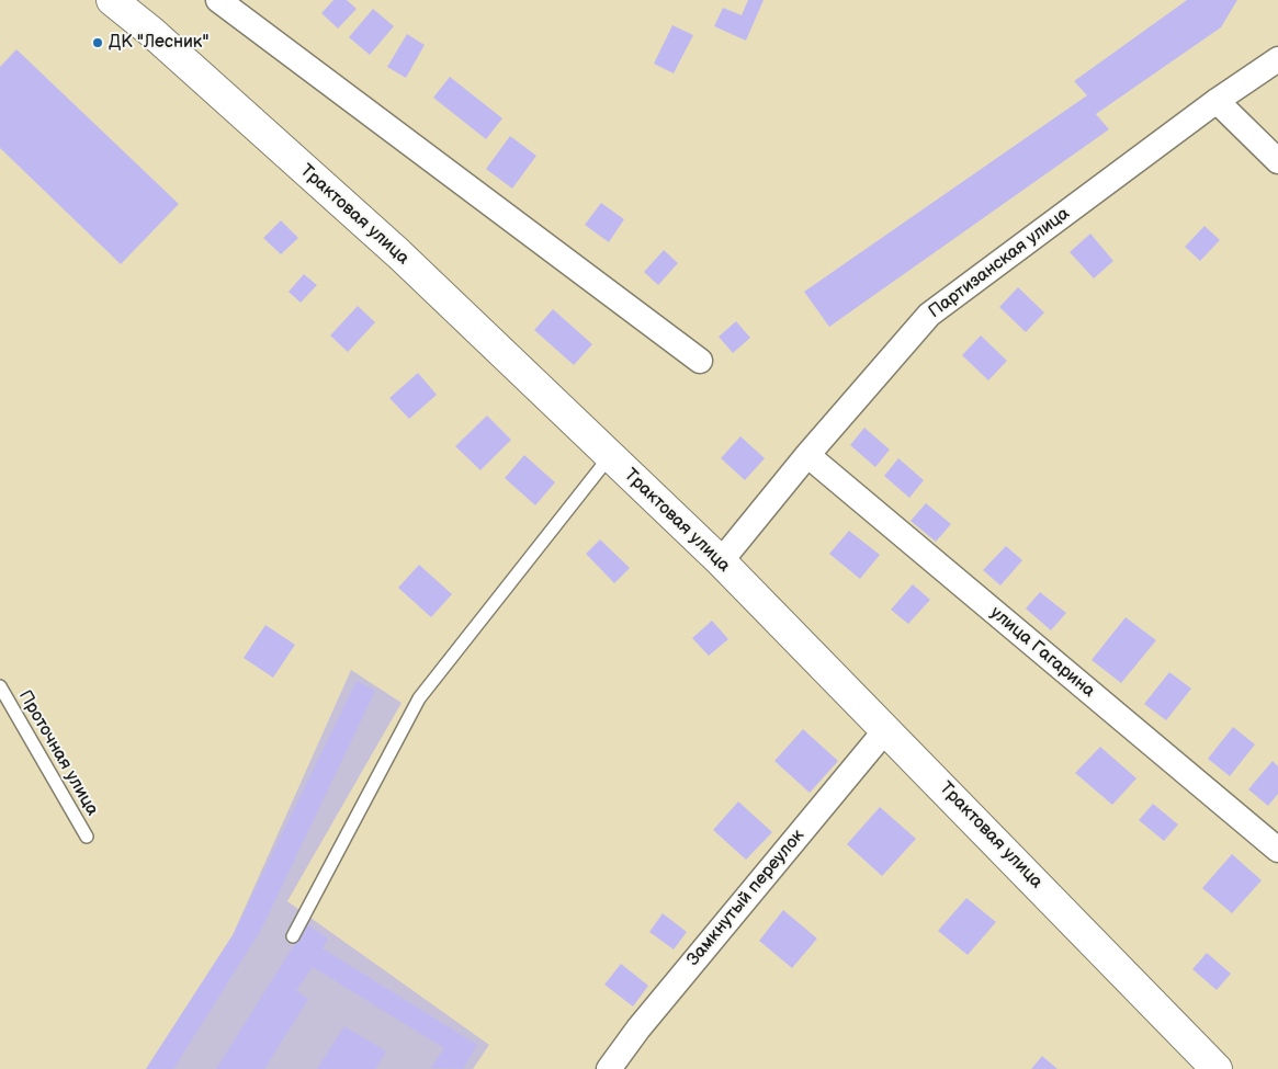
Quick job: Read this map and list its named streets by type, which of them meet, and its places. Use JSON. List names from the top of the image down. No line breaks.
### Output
{"streets":{"street":["Трактовая улица","Партизанская улица","улица Гагарина","Замкнутый переулок"],"lane":["Проточная улица"]},"crossings":[["Трактовая улица","Партизанская улица"],["Трактовая улица","Замкнутый переулок"],["Партизанская улица","улица Гагарина"]],"places":["ДК \"Лесник\""]}
